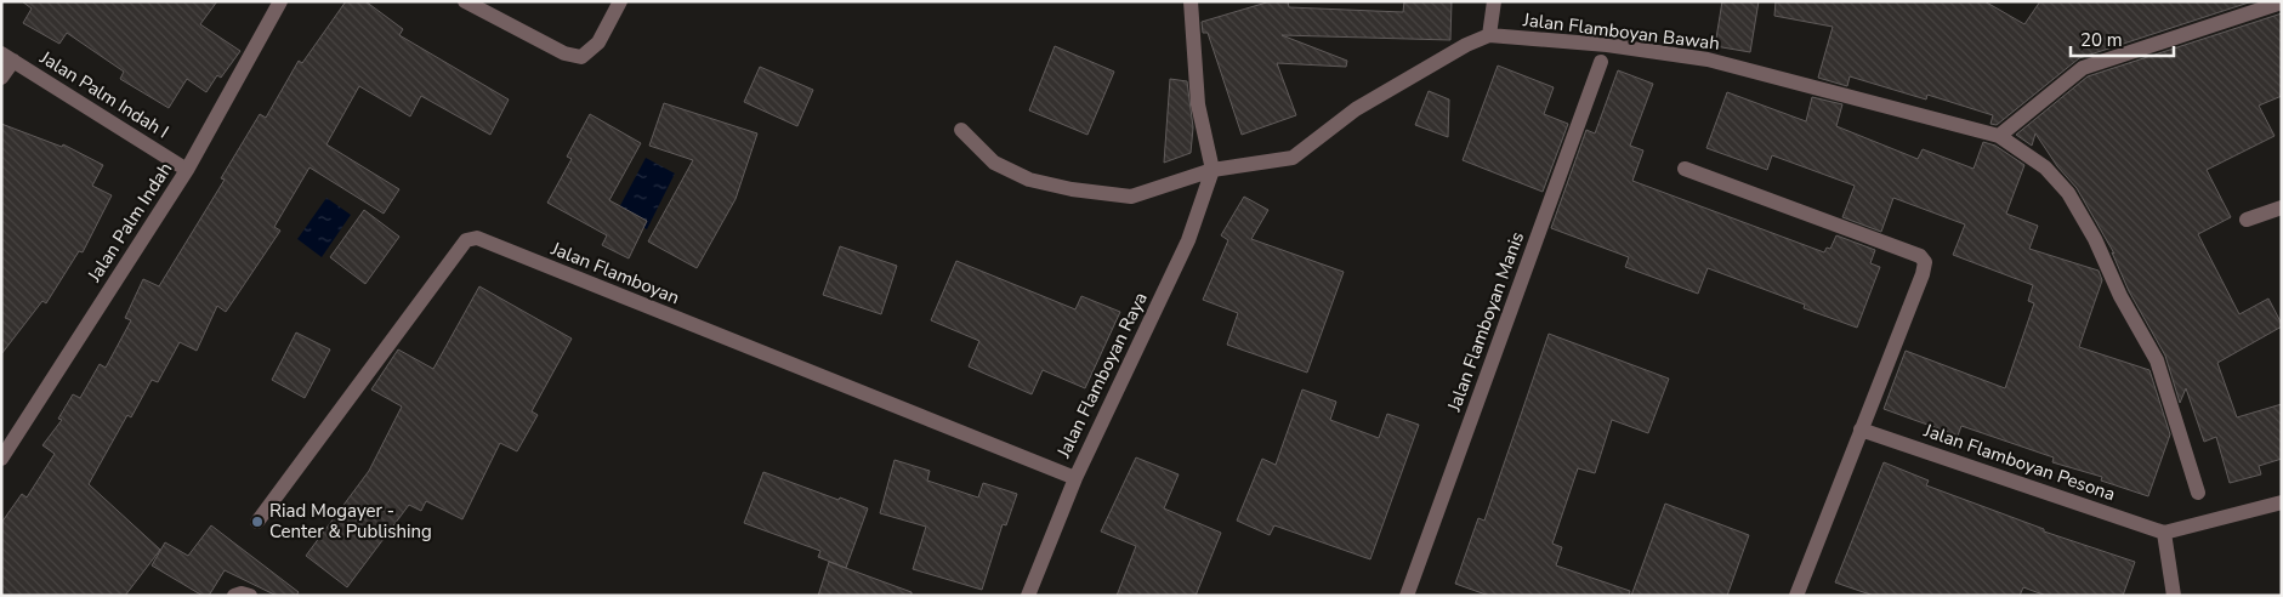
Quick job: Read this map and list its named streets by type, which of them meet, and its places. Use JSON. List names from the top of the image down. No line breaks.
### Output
{"streets":{"street":["Jalan Flamboyan Bawah","Jalan Palm Indah I","Jalan Palm Indah","Jalan Flamboyan","Jalan Flamboyan Manis","Jalan Flamboyan Raya","Jalan Flamboyan Pesona"]},"crossings":[["Jalan Flamboyan Bawah","Jalan Flamboyan Raya"],["Jalan Palm Indah I","Jalan Palm Indah"],["Jalan Flamboyan","Jalan Flamboyan Raya"]],"places":["Riad Mogayer - Center & Publishing"],"scale_bar":"20 m"}
